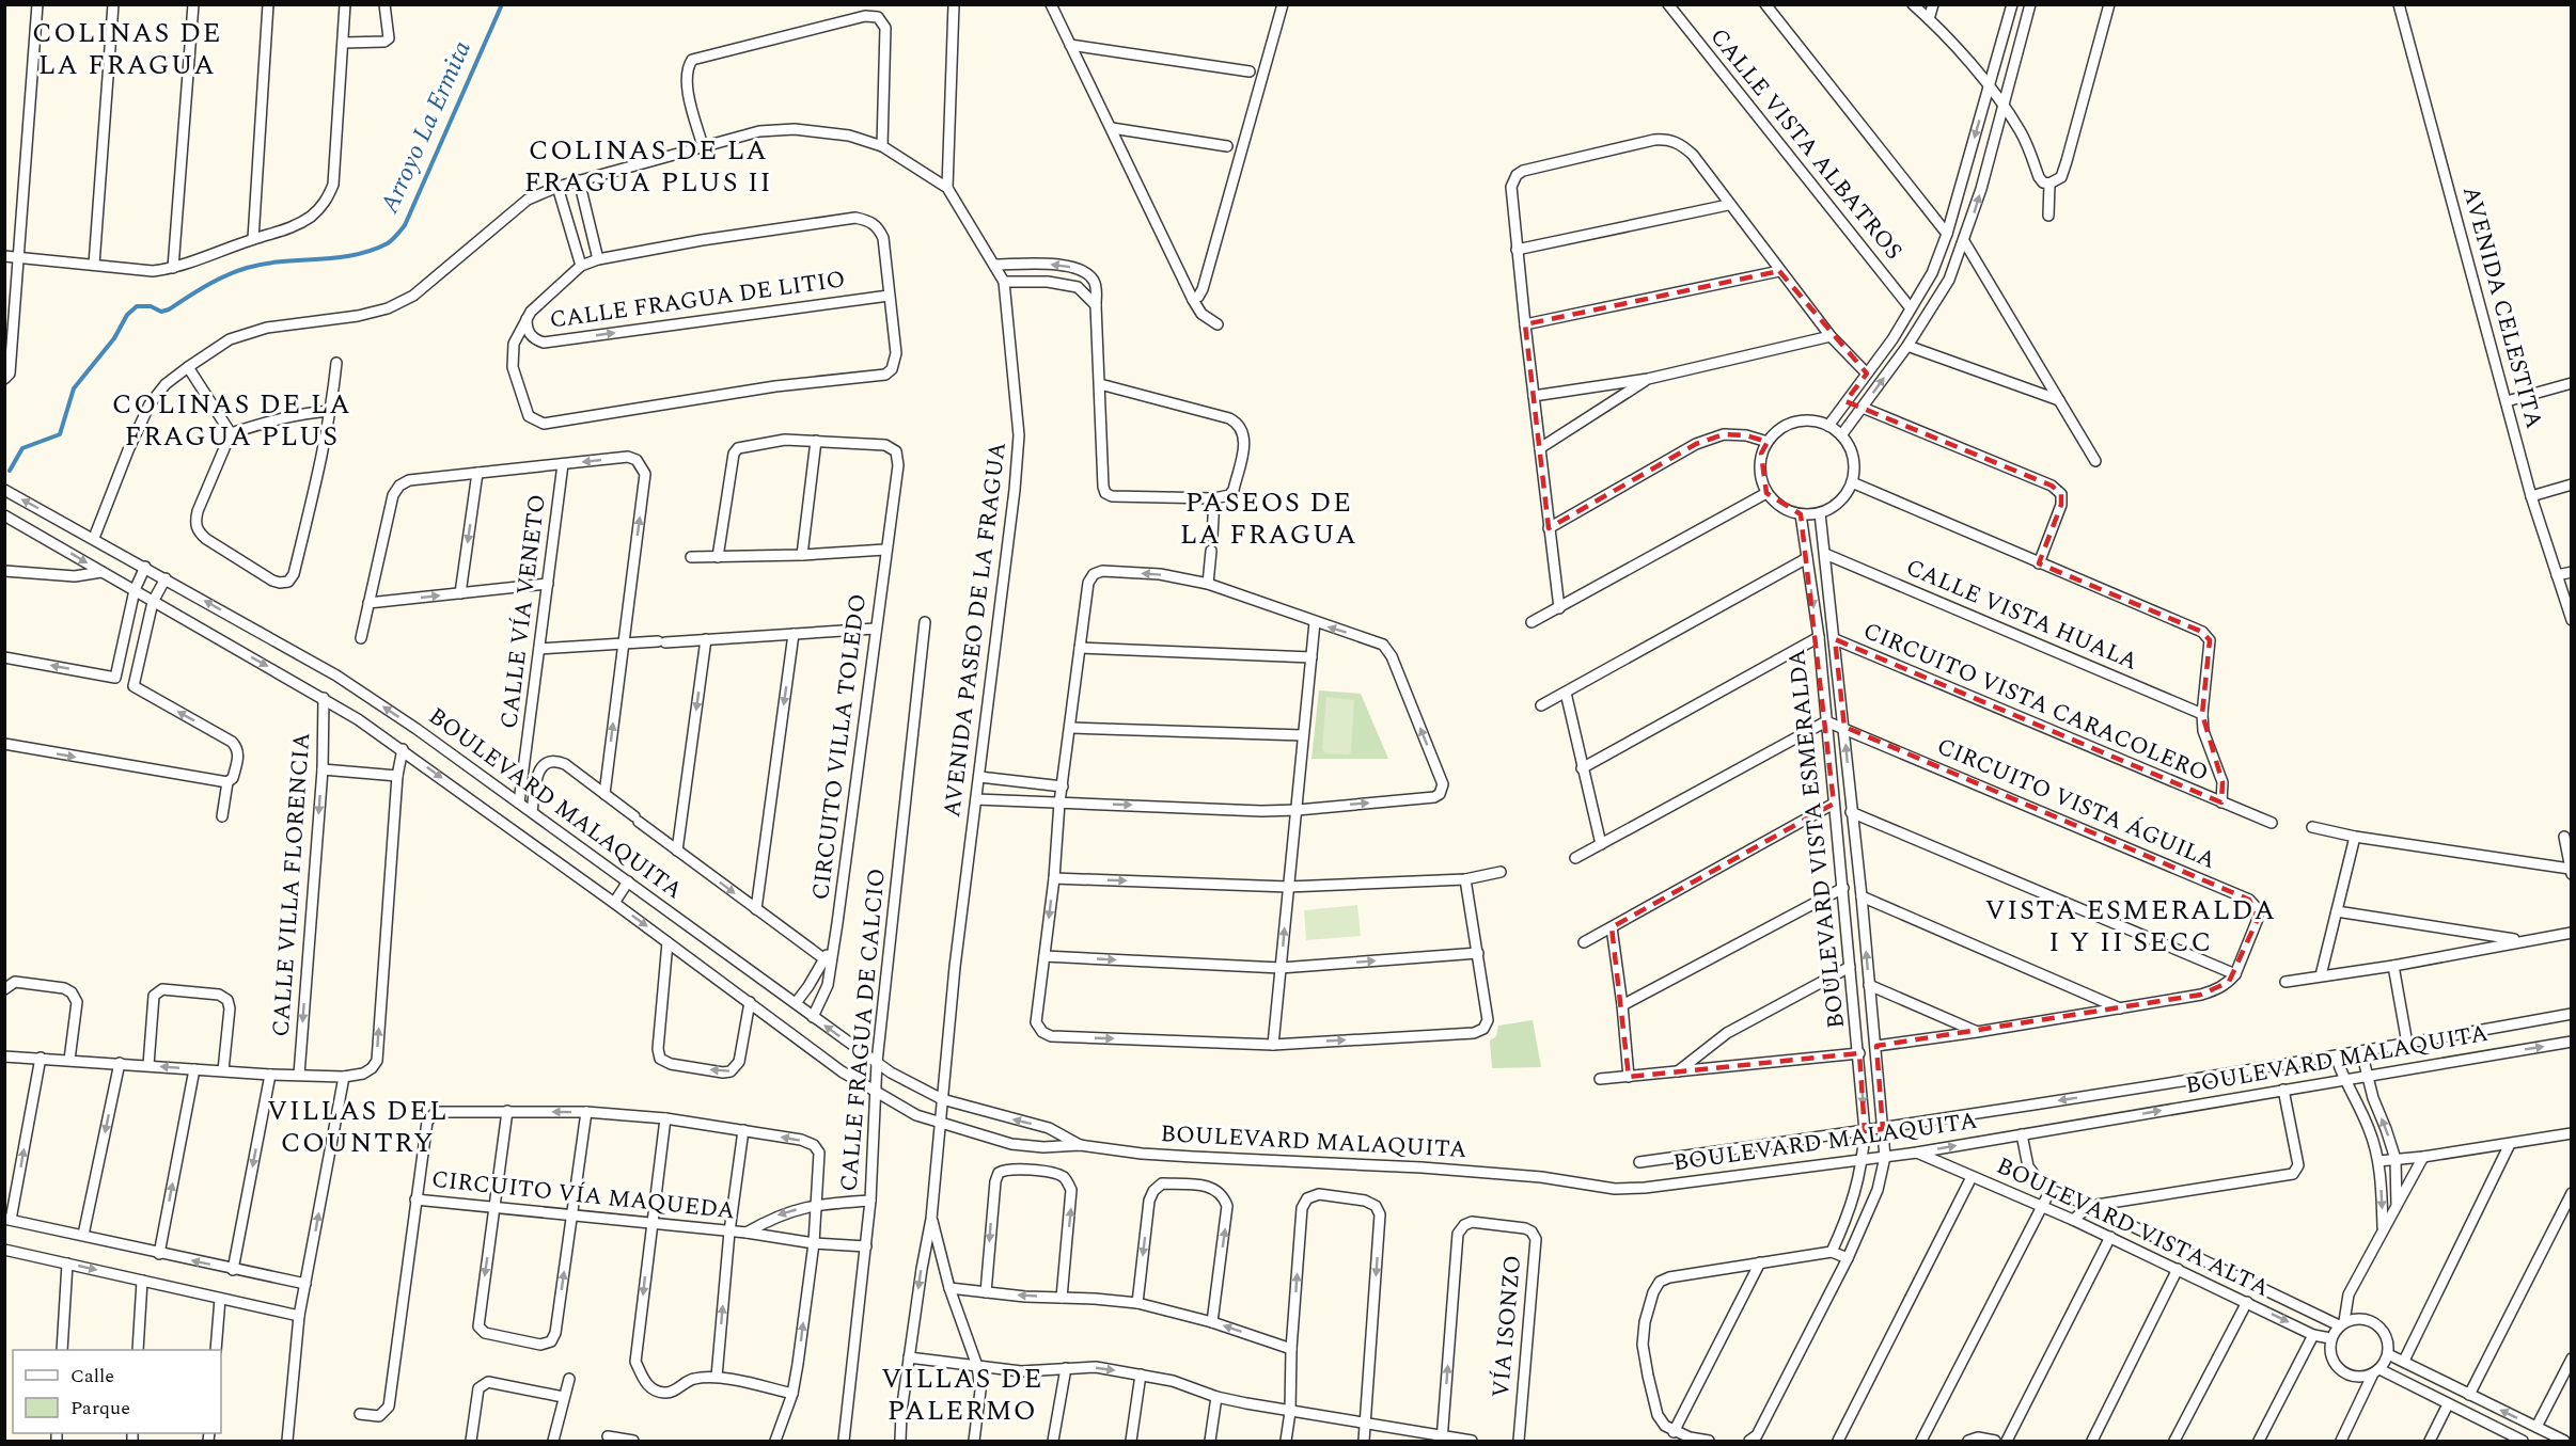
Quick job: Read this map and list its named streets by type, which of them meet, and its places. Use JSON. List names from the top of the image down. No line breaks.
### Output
{"streets":{"street":["CALLE VISTA ALBATROS","CALLE FRAGUA DE LITIO","AVENIDA CELESTITA","CALLE VÍA VENETO","CALLE VISTA HUALA","AVENIDA PASEO DE LA FRAGUA","CIRCUITO VISTA CARACOLERO","CIRCUITO VILLA TOLEDO","BOULEVARD MALAQUITA","CIRCUITO VISTA ÁGUILA","BOULEVARD VISTA ESMERALDA","CALLE VILLA FLORENCIA","CALLE FRAGUA DE CALCIO","CIRCUITO VÍA MAQUEDA","BOULEVARD VISTA ALTA","VÍA ISONZO"]},"crossings":[["CALLE VÍA VENETO","BOULEVARD MALAQUITA"],["CALLE VISTA HUALA","CIRCUITO VISTA CARACOLERO"],["CALLE VISTA HUALA","BOULEVARD VISTA ESMERALDA"],["AVENIDA PASEO DE LA FRAGUA","BOULEVARD MALAQUITA"],["CIRCUITO VISTA CARACOLERO","BOULEVARD VISTA ESMERALDA"],["CIRCUITO VILLA TOLEDO","BOULEVARD MALAQUITA"],["BOULEVARD MALAQUITA","BOULEVARD VISTA ESMERALDA"],["BOULEVARD MALAQUITA","CALLE VILLA FLORENCIA"],["BOULEVARD MALAQUITA","CALLE FRAGUA DE CALCIO"],["BOULEVARD MALAQUITA","BOULEVARD VISTA ALTA"],["CIRCUITO VISTA ÁGUILA","BOULEVARD VISTA ESMERALDA"],["CALLE FRAGUA DE CALCIO","CIRCUITO VÍA MAQUEDA"]],"one_way":["CALLE FRAGUA DE LITIO"],"districts":["COLINAS DE LA FRAGUA","COLINAS DE LA FRAGUA PLUS II","COLINAS DE LA FRAGUA PLUS","PASEOS DE LA FRAGUA","VISTA ESMERALDA I Y II SECC","VILLAS DEL COUNTRY","VILLAS DE PALERMO"],"water":["Arroyo La Ermita"],"legend":["Calle","Parque"]}
